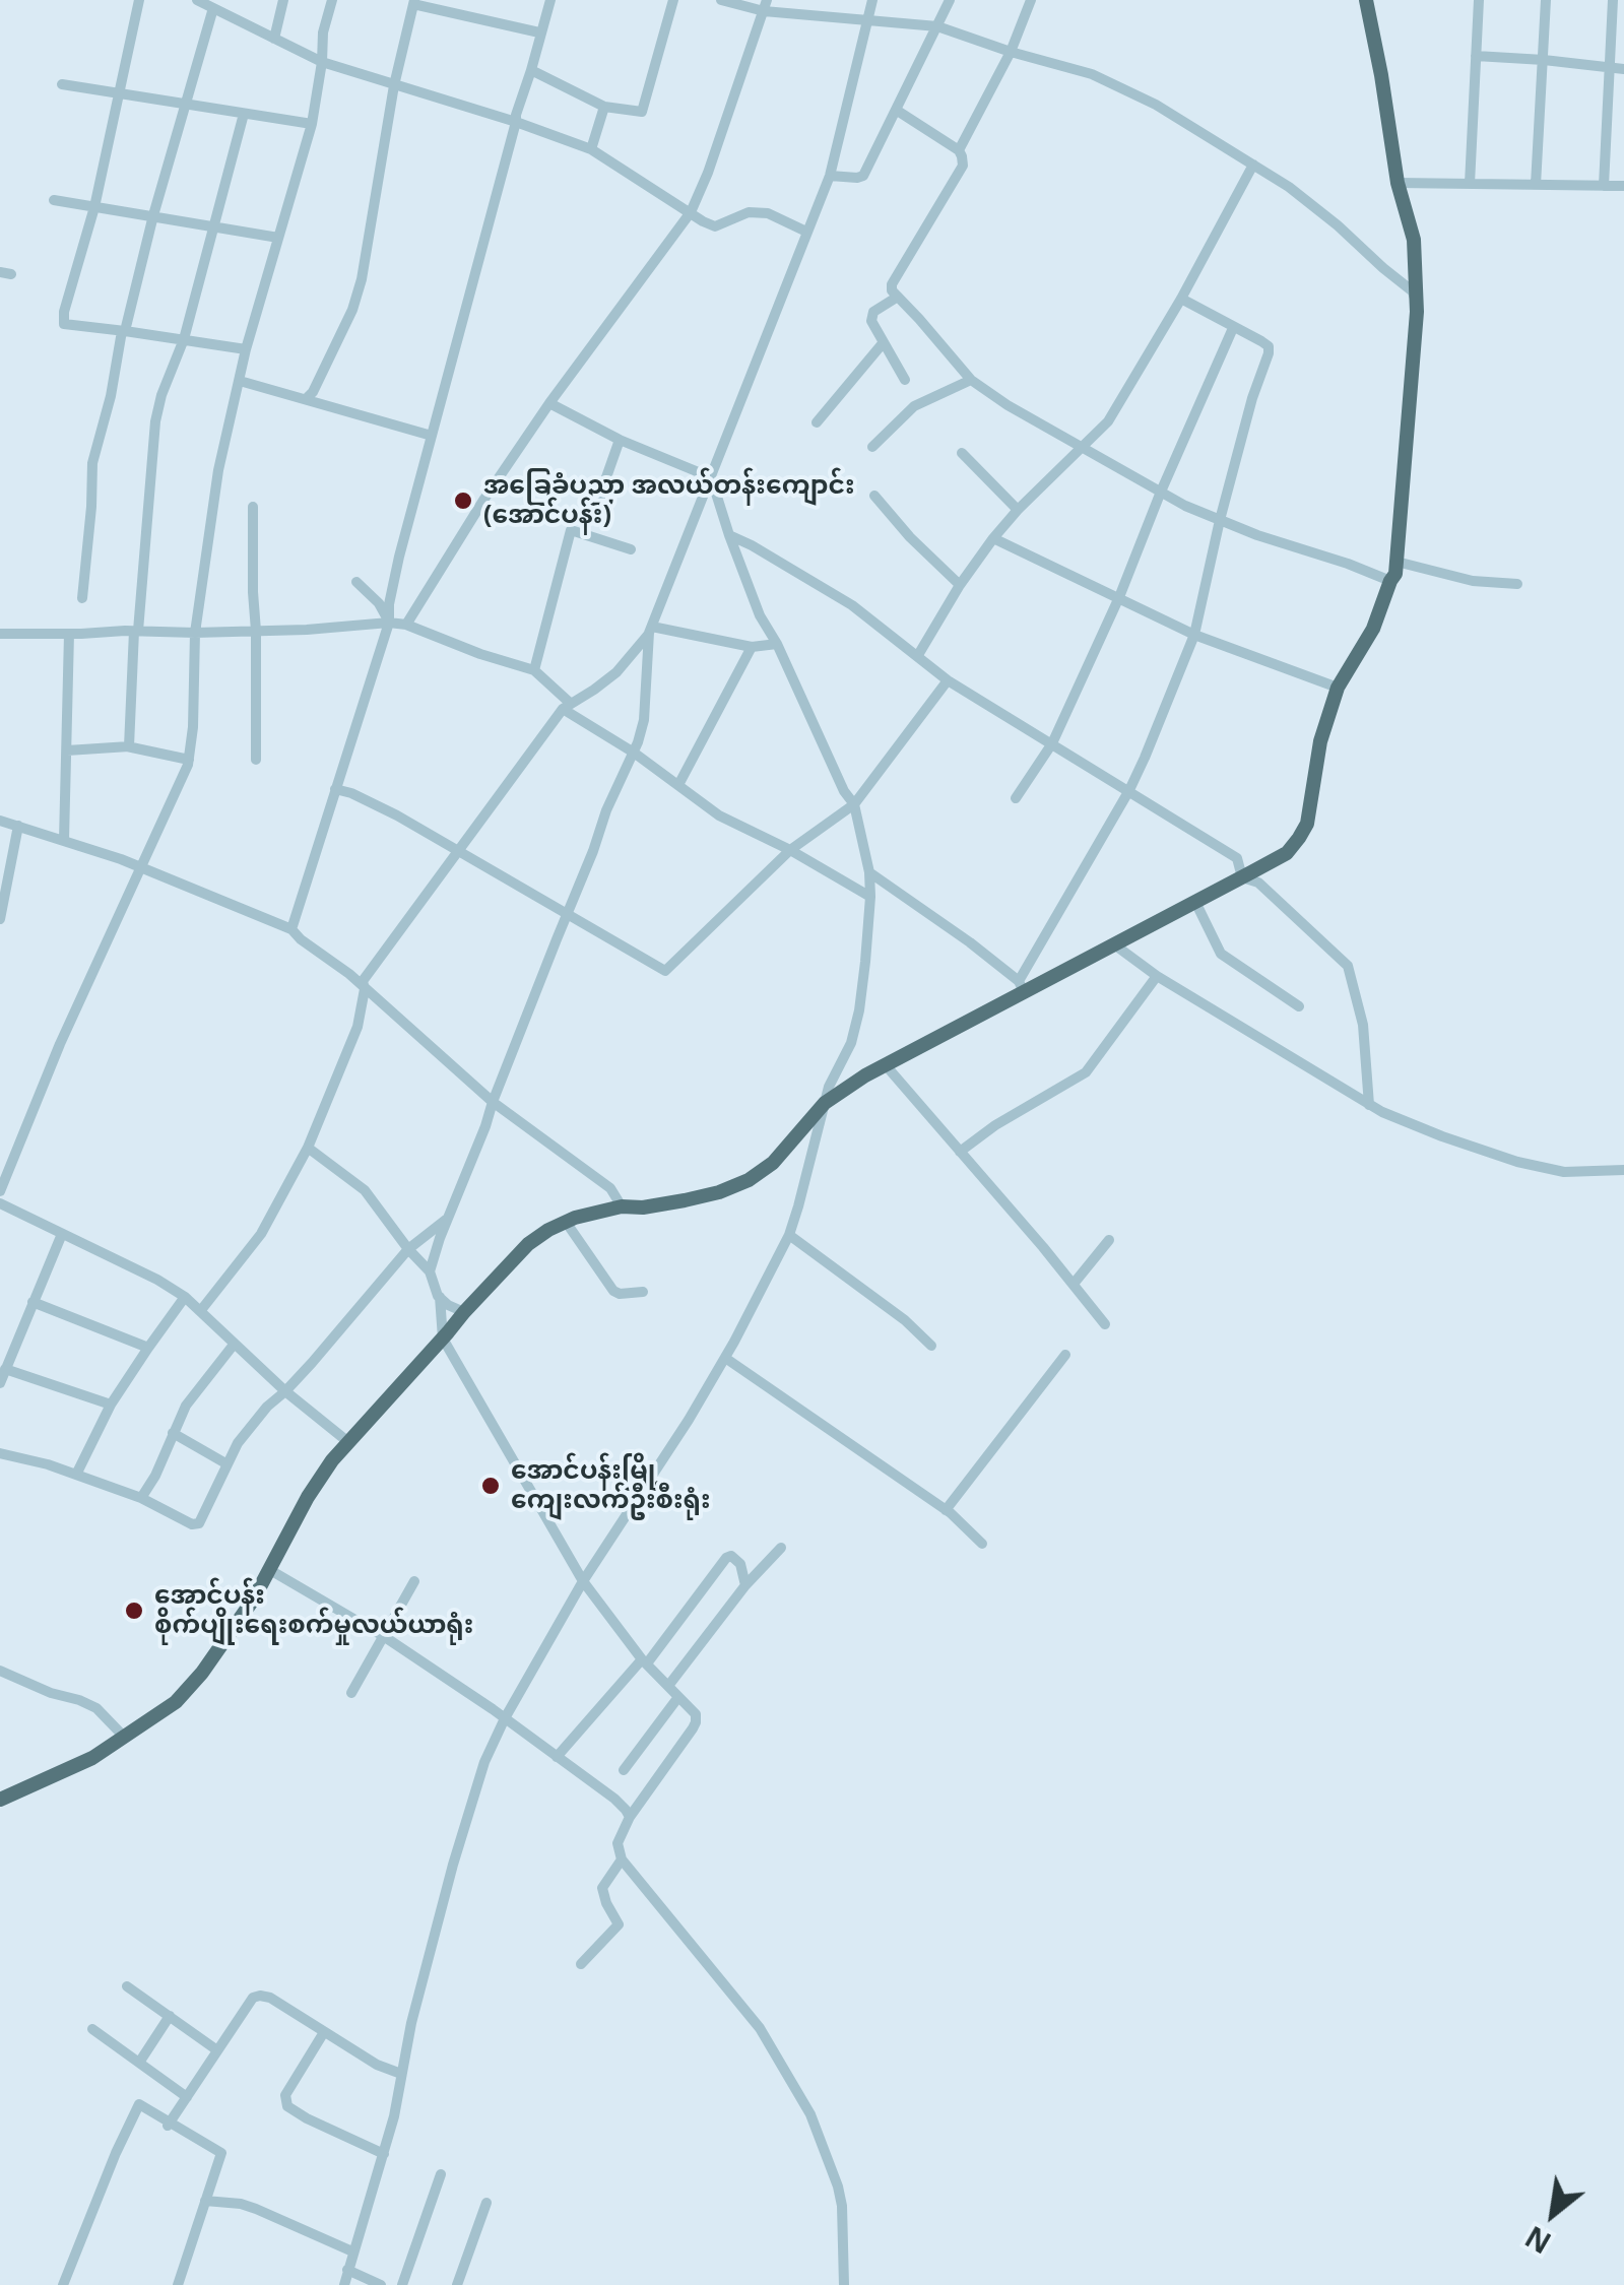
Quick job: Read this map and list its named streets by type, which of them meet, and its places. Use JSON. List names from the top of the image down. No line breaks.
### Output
{"places":["အခြေခံပညာ အလယ်တန်းကျောင်း (အောင်ပန်း)","အောင်ပန်းမြို့ ကျေးလက်ဦးစီးရုံး","အောင်ပန်း စိုက်ပျိုးရေးစက်မှုလယ်ယာရုံး"],"north":"bottom left"}
